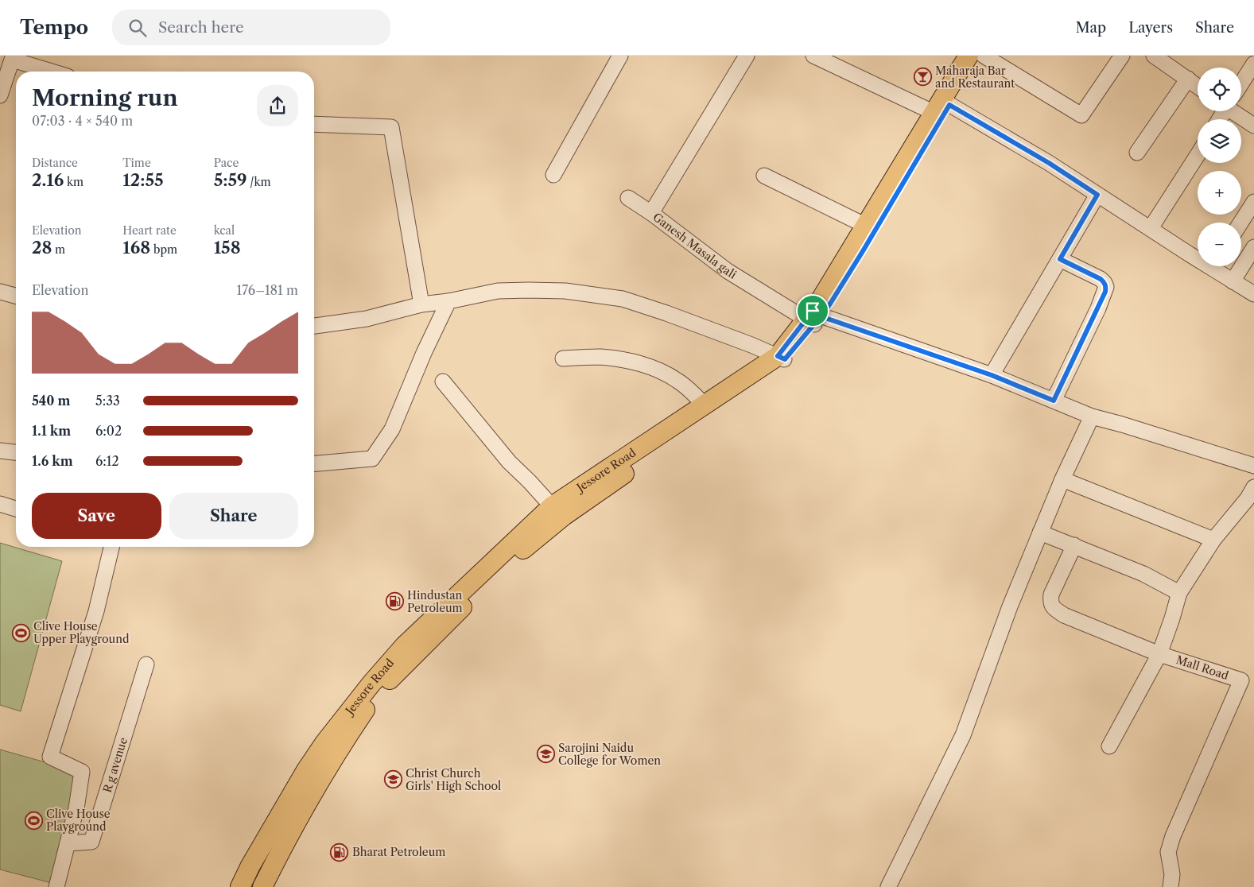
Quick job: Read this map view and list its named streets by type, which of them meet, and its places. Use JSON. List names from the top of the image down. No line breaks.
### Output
{"streets":{"main road":["Jessore Road"],"street":["Ganesh Masala gali","Mall Road","R g avenue"]},"crossings":[["Ganesh Masala gali","Jessore Road"]],"places":{"bar":["Maharaja Bar and Restaurant"],"fuel station":["Hindustan Petroleum","Bharat Petroleum"],"sports":["Clive House Upper Playground","Clive House Playground"],"school or university":["Sarojini Naidu College for Women","Christ Church Girls' High School"]},"page":{"header":"Tempo","search":"Search here","nav":["Map","Layers","Share"],"map_buttons":["+","−"],"heading":["Morning run","07:03 · 4 × 540 m"],"stats":[["Distance","2.16 km"],["Time","12:55"],["Pace","5:59 /km"],["Elevation","28 m"],["Heart rate","168 bpm"],["kcal","158"]],"chart":["Elevation","176–181 m"],"list":[{"name":"540 m","note":"5:33"},{"name":"1.1 km","note":"6:02"},{"name":"1.6 km","note":"6:12"}],"buttons":["Save","Share"]}}
